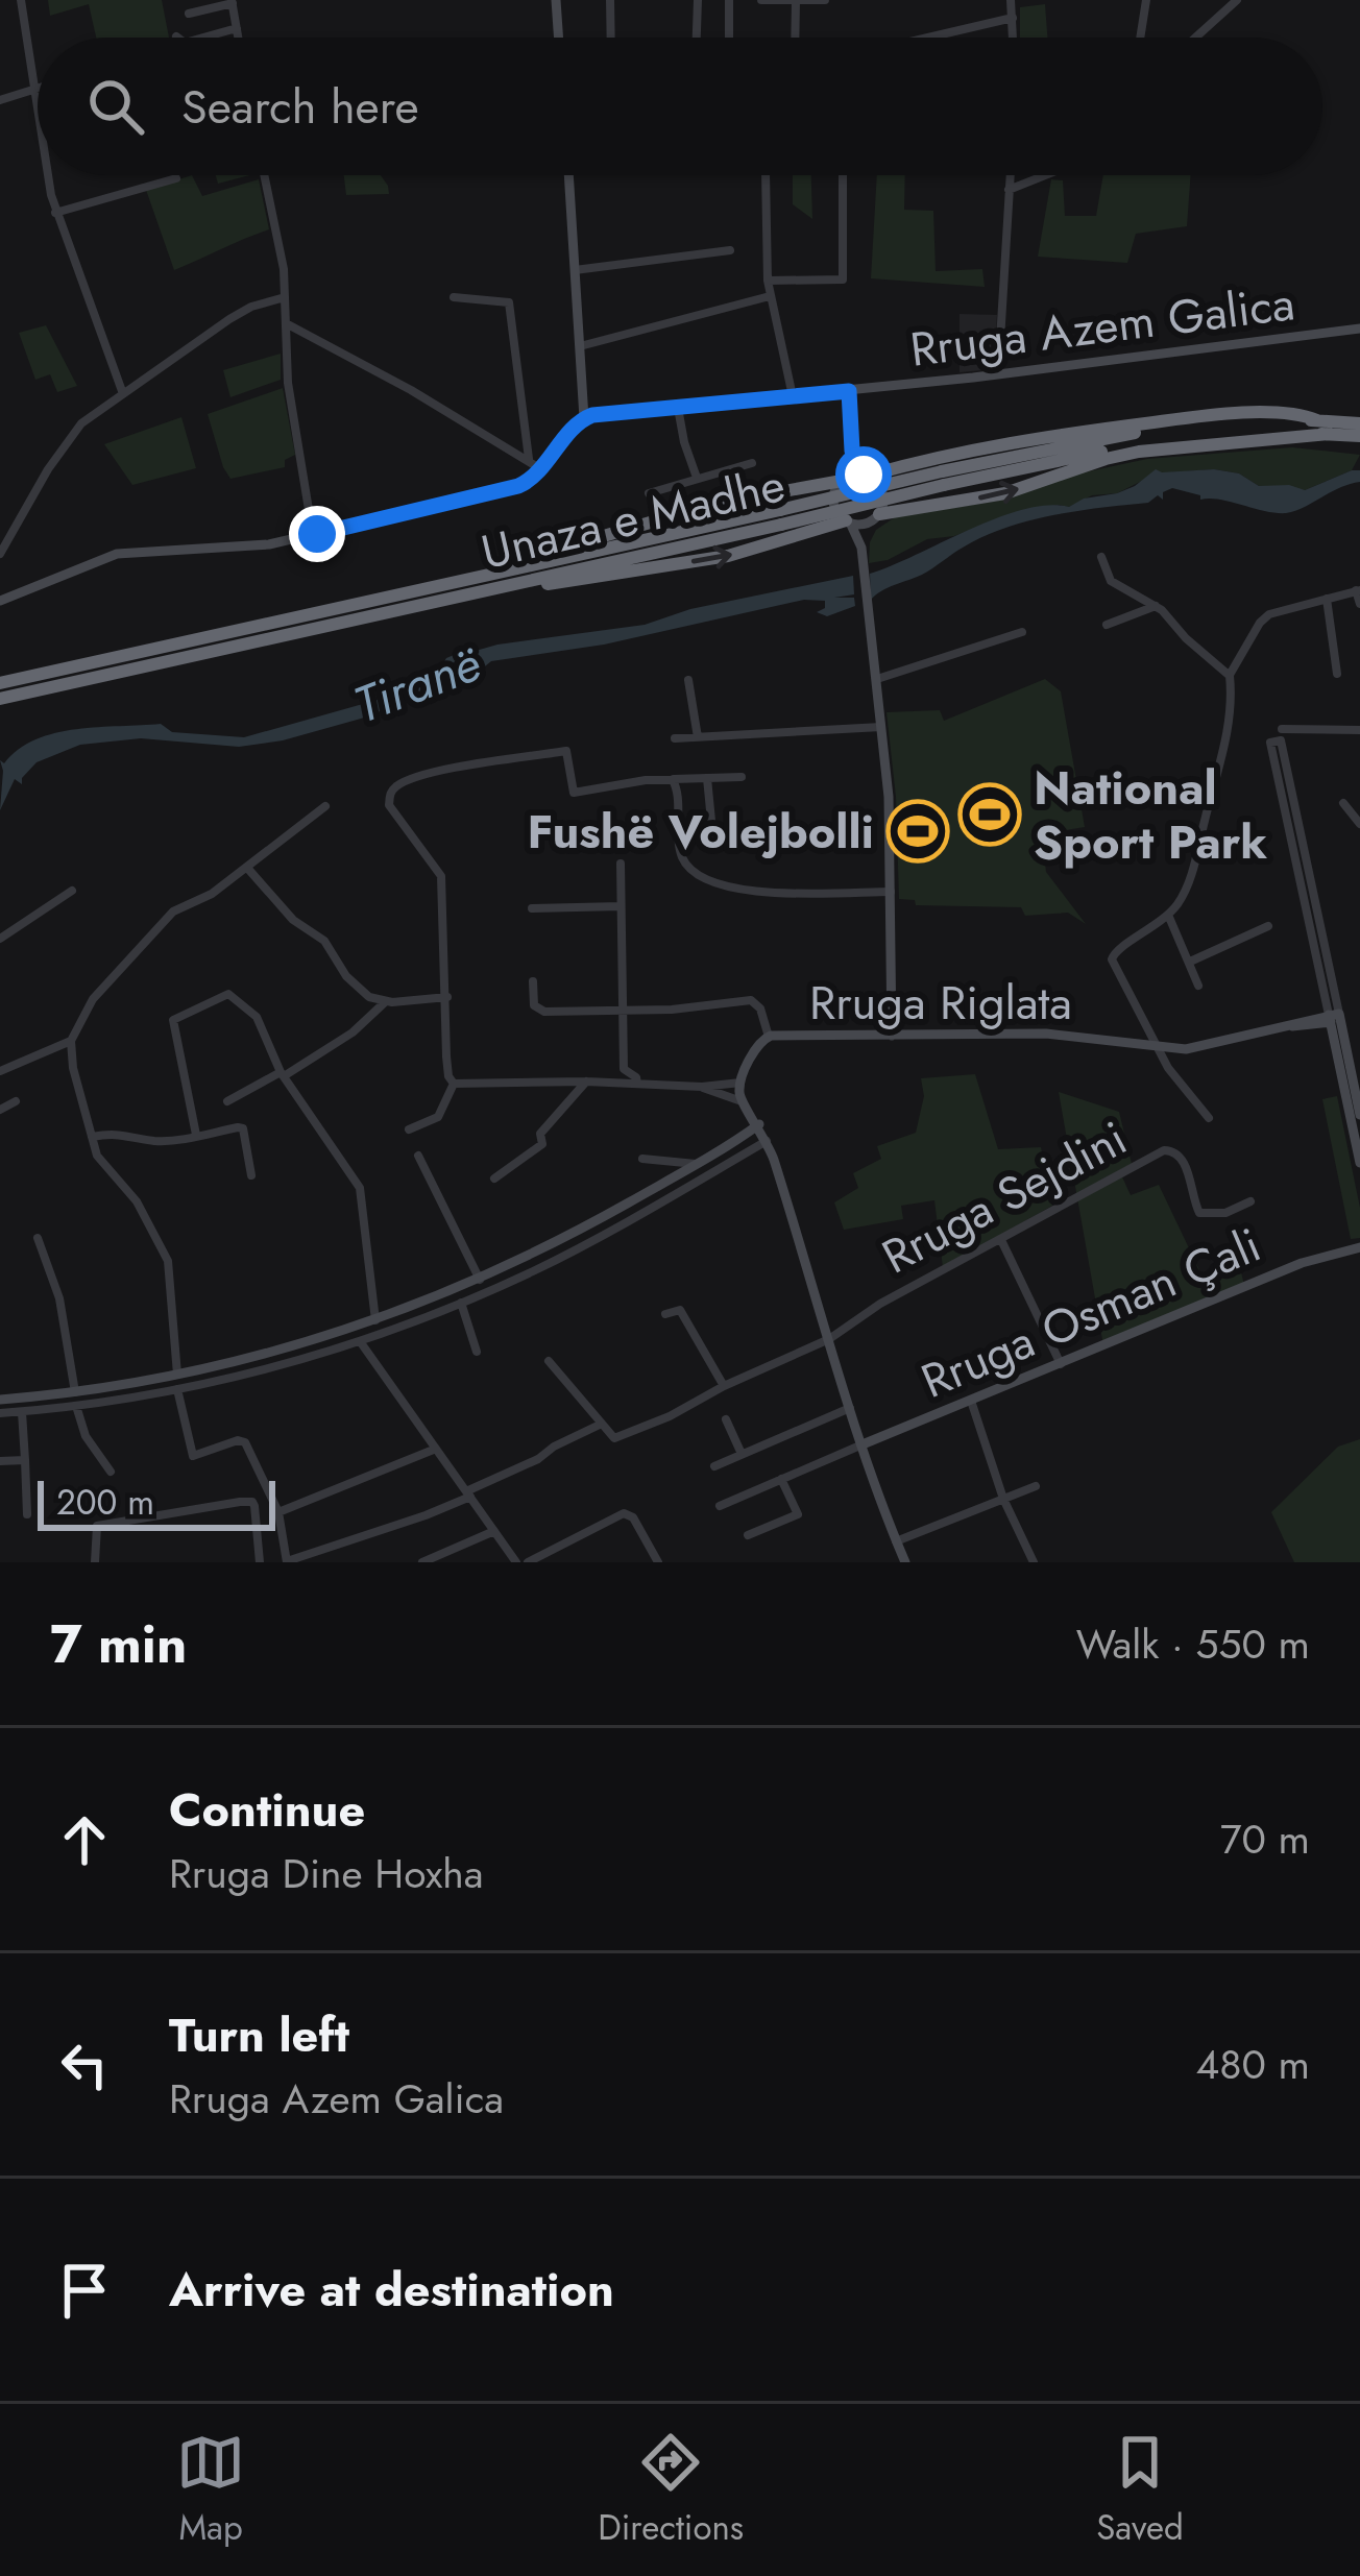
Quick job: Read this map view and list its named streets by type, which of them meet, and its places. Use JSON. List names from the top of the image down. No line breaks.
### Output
{"streets":{"highway":["Unaza e Madhe"],"main road":["Rruga Azem Galica","Rruga Riglata","Rruga Osman Çali"],"street":["Rruga Sejdini"]},"water":["Tiranë"],"places":{"sports":["National Sport Park","Fushë Volejbolli"]},"scale_bar":"200 m","page":{"search":"Search here","scale":"200 m","heading":["7 min","Walk · 550 m"],"list":[["Continue","Rruga Dine Hoxha","70 m"],["Turn left","Rruga Azem Galica","480 m"],"Arrive at destination"],"nav":["Map","Directions","Saved"]}}
